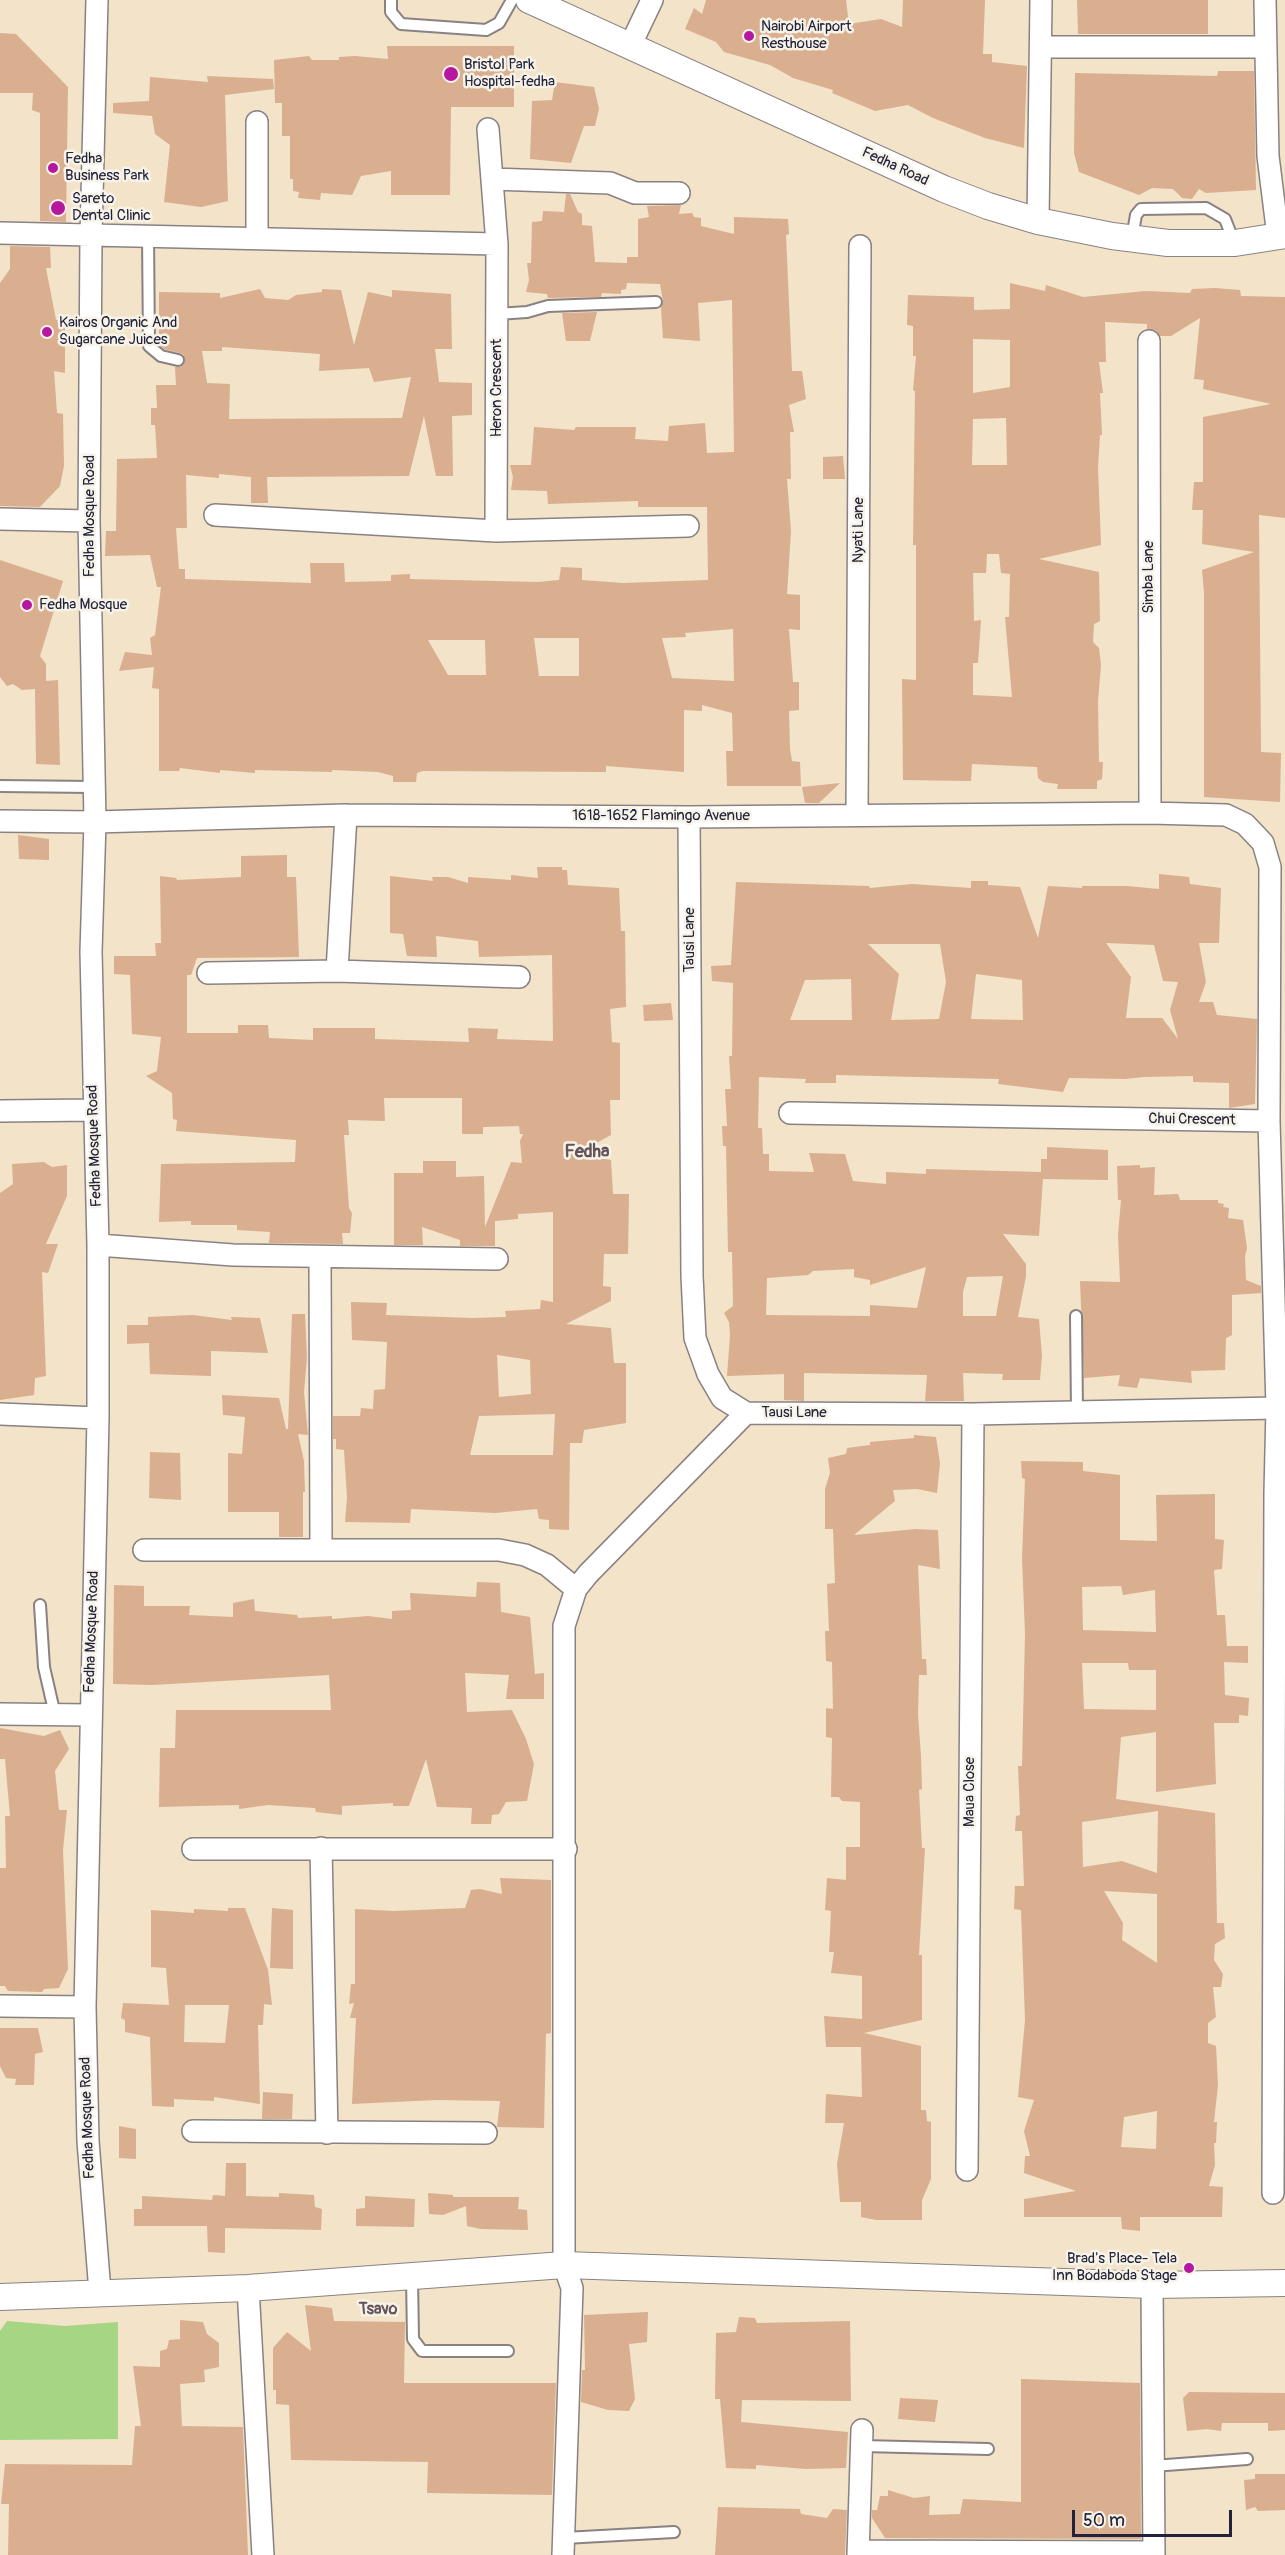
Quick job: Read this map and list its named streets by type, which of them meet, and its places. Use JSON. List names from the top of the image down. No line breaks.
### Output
{"streets":{"street":["Fedha Road","Heron Crescent","Fedha Mosque Road","Nyati Lane","Simba Lane","1618-1652 Flamingo Avenue","Tausi Lane","Chui Crescent","Maua Close"]},"crossings":[["Fedha Mosque Road","1618-1652 Flamingo Avenue"],["Nyati Lane","1618-1652 Flamingo Avenue"],["Simba Lane","1618-1652 Flamingo Avenue"],["1618-1652 Flamingo Avenue","Tausi Lane"],["1618-1652 Flamingo Avenue","Chui Crescent"],["Tausi Lane","Maua Close"]],"districts":["Fedha","Tsavo"],"places":["Nairobi Airport Resthouse","Bristol Park Hospital-fedha","Fedha Business Park","Sareto Dental Clinic","Kairos Organic And Sugarcane Juices","Fedha Mosque","Brad's Place- Tela Inn Bodaboda Stage"],"scale_bar":"50 m"}
